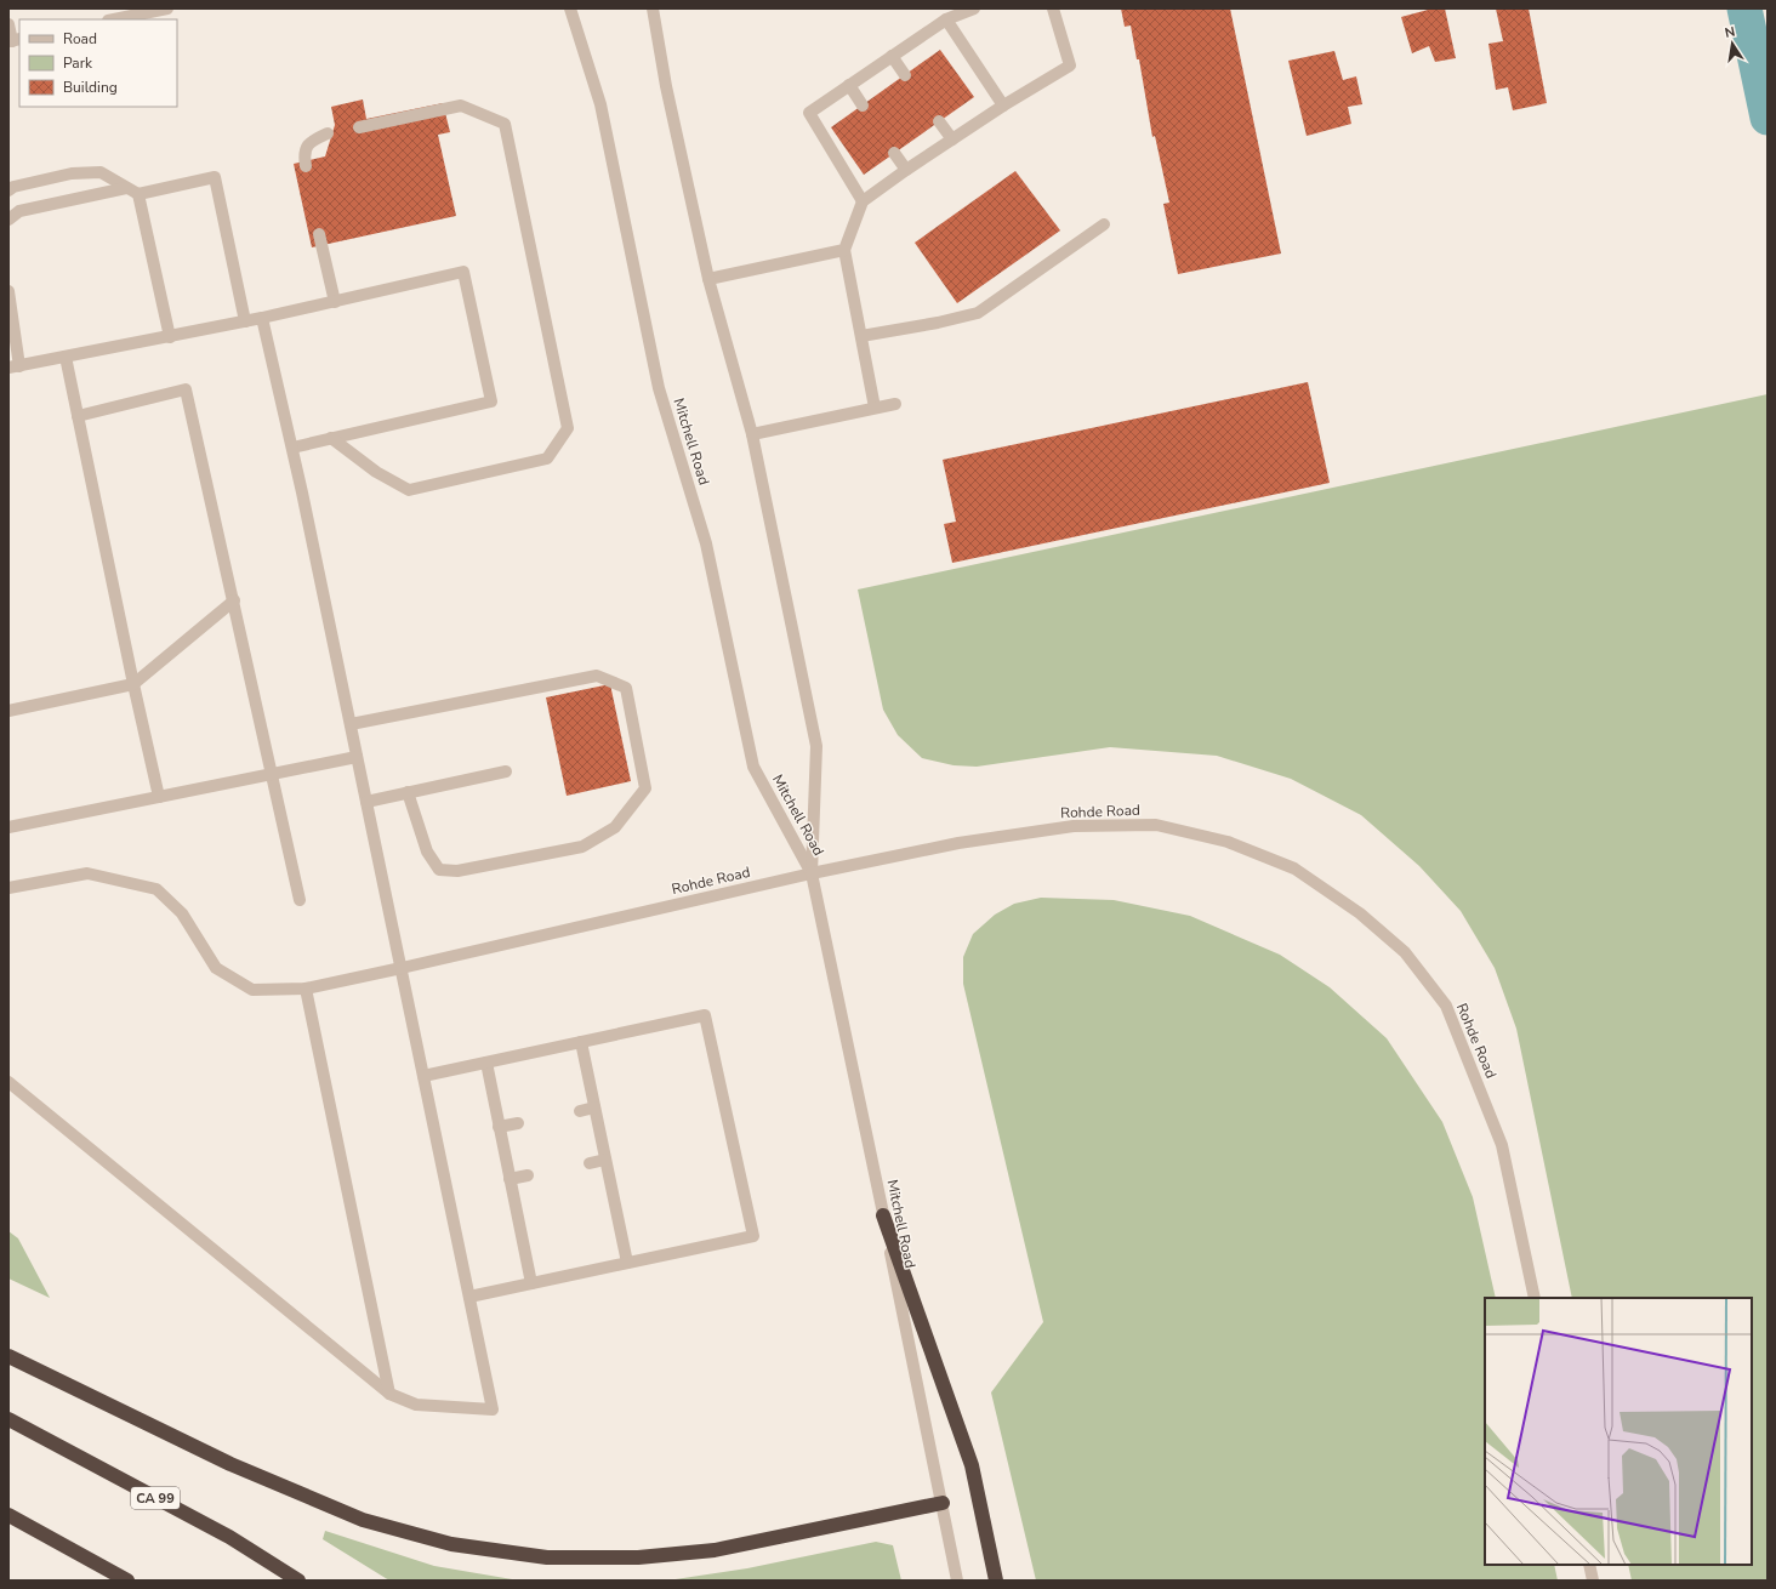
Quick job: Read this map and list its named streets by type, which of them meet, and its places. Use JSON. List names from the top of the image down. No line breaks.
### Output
{"streets":{"highway":["CA 99"],"street":["Mitchell Road","Rohde Road"]},"crossings":[["Mitchell Road","Rohde Road"]],"legend":["Road","Park","Building"],"north":"top"}
